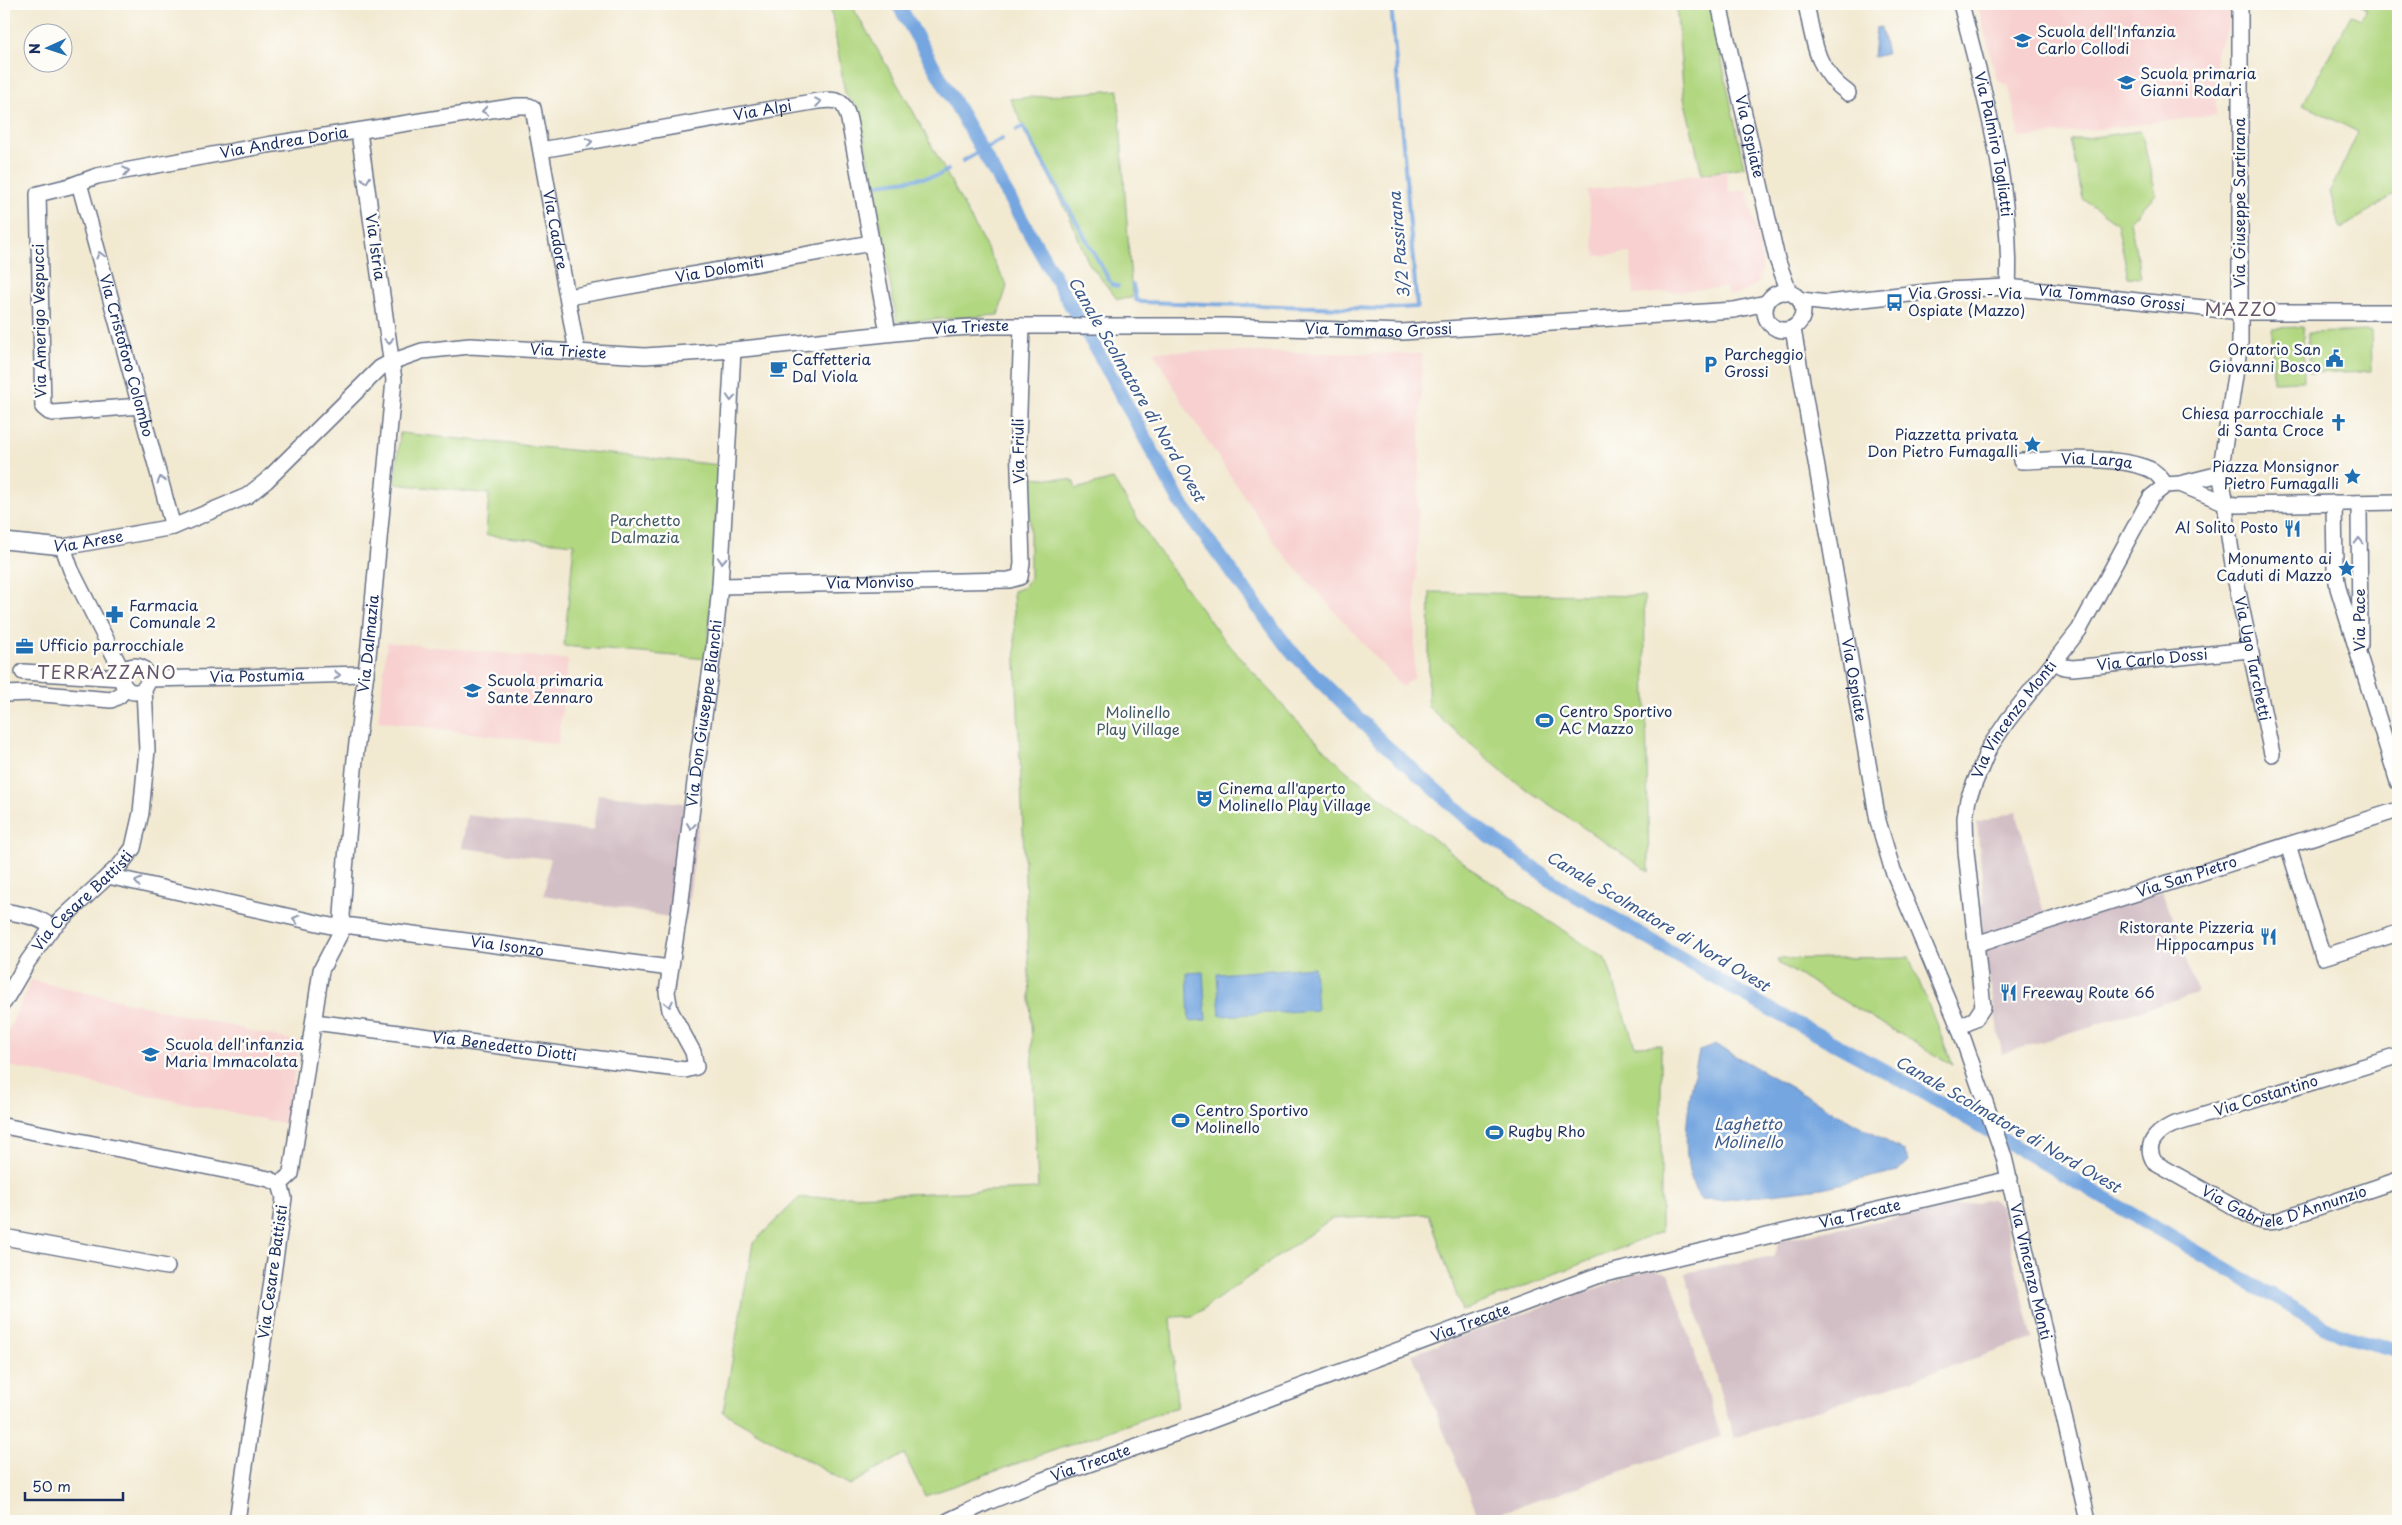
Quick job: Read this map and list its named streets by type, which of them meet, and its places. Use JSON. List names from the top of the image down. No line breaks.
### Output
{"streets":{"street":["Via Alpi","Via Ospiate","Via Andrea Doria","Via Palmiro Togliatti","Via Giuseppe Sartirana","Via Cadore","Via Istria","Via Dolomiti","Via Tommaso Grossi","Via Amerigo Vespucci","Via Trieste","Via Cristoforo Colombo","Via Friuli","Via Larga","Via Arese","Via Monviso","Via Pace","Via Dalmazia","Via Ugo Tarchetti","Via Carlo Dossi","Via Postumia","Via Don Giuseppe Bianchi","Via Vincenzo Monti","Via San Pietro","Via Cesare Battisti","Via Isonzo","Via Benedetto Diotti","Via Costantino","Via Gabriele D'Annunzio","Via Trecate"]},"crossings":[["Via Alpi","Via Cadore"],["Via Alpi","Via Dolomiti"],["Via Ospiate","Via Tommaso Grossi"],["Via Ospiate","Via Vincenzo Monti"],["Via Andrea Doria","Via Cadore"],["Via Andrea Doria","Via Istria"],["Via Andrea Doria","Via Amerigo Vespucci"],["Via Andrea Doria","Via Cristoforo Colombo"],["Via Palmiro Togliatti","Via Tommaso Grossi"],["Via Giuseppe Sartirana","Via Tommaso Grossi"],["Via Giuseppe Sartirana","Via Ugo Tarchetti"],["Via Giuseppe Sartirana","Via Vincenzo Monti"],["Via Cadore","Via Dolomiti"],["Via Cadore","Via Trieste"],["Via Istria","Via Trieste"],["Via Istria","Via Dalmazia"],["Via Tommaso Grossi","Via Trieste"],["Via Tommaso Grossi","Via Friuli"],["Via Amerigo Vespucci","Via Cristoforo Colombo"],["Via Trieste","Via Cristoforo Colombo"],["Via Trieste","Via Friuli"],["Via Trieste","Via Arese"],["Via Trieste","Via Dalmazia"],["Via Trieste","Via Don Giuseppe Bianchi"],["Via Cristoforo Colombo","Via Arese"],["Via Friuli","Via Monviso"],["Via Larga","Via Vincenzo Monti"],["Via Monviso","Via Don Giuseppe Bianchi"],["Via Dalmazia","Via Postumia"],["Via Dalmazia","Via Isonzo"],["Via Ugo Tarchetti","Via Carlo Dossi"],["Via Ugo Tarchetti","Via Vincenzo Monti"],["Via Carlo Dossi","Via Vincenzo Monti"],["Via Postumia","Via Cesare Battisti"],["Via Don Giuseppe Bianchi","Via Isonzo"],["Via Don Giuseppe Bianchi","Via Benedetto Diotti"],["Via Vincenzo Monti","Via San Pietro"],["Via Vincenzo Monti","Via Trecate"],["Via Cesare Battisti","Via Isonzo"],["Via Costantino","Via Gabriele D'Annunzio"]],"one_way":["Via Istria","Via Cristoforo Colombo","Via Postumia","Via Don Giuseppe Bianchi","Via Isonzo"],"districts":["MAZZO","TERRAZZANO"],"water":["3/2 Passirana","Canale Scolmatore di Nord Ovest","Laghetto Molinello"],"parks":["Parchetto Dalmazia","Molinello Play Village"],"places":{"school or university":["Scuola dell'Infanzia Carlo Collodi","Scuola primaria Gianni Rodari","Scuola primaria Sante Zennaro","Scuola dell'infanzia Maria Immacolata"],"bus stop":["Via Grossi - Via Ospiate (Mazzo)"],"public building":["Oratorio San Giovanni Bosco"],"parking":["Parcheggio Grossi"],"cafe":["Caffetteria Dal Viola"],"church":["Chiesa parrocchiale di Santa Croce"],"place":["Piazzetta privata Don Pietro Fumagalli","Piazza Monsignor Pietro Fumagalli","Monumento ai Caduti di Mazzo"],"restaurant":["Al Solito Posto","Ristorante Pizzeria Hippocampus","Freeway Route 66"],"pharmacy":["Farmacia Comunale 2"],"office":["Ufficio parrocchiale"],"sports":["Centro Sportivo AC Mazzo","Centro Sportivo Molinello","Rugby Rho"],"theatre":["Cinema all'aperto Molinello Play Village"]},"scale_bar":"50 m","north":"left"}
